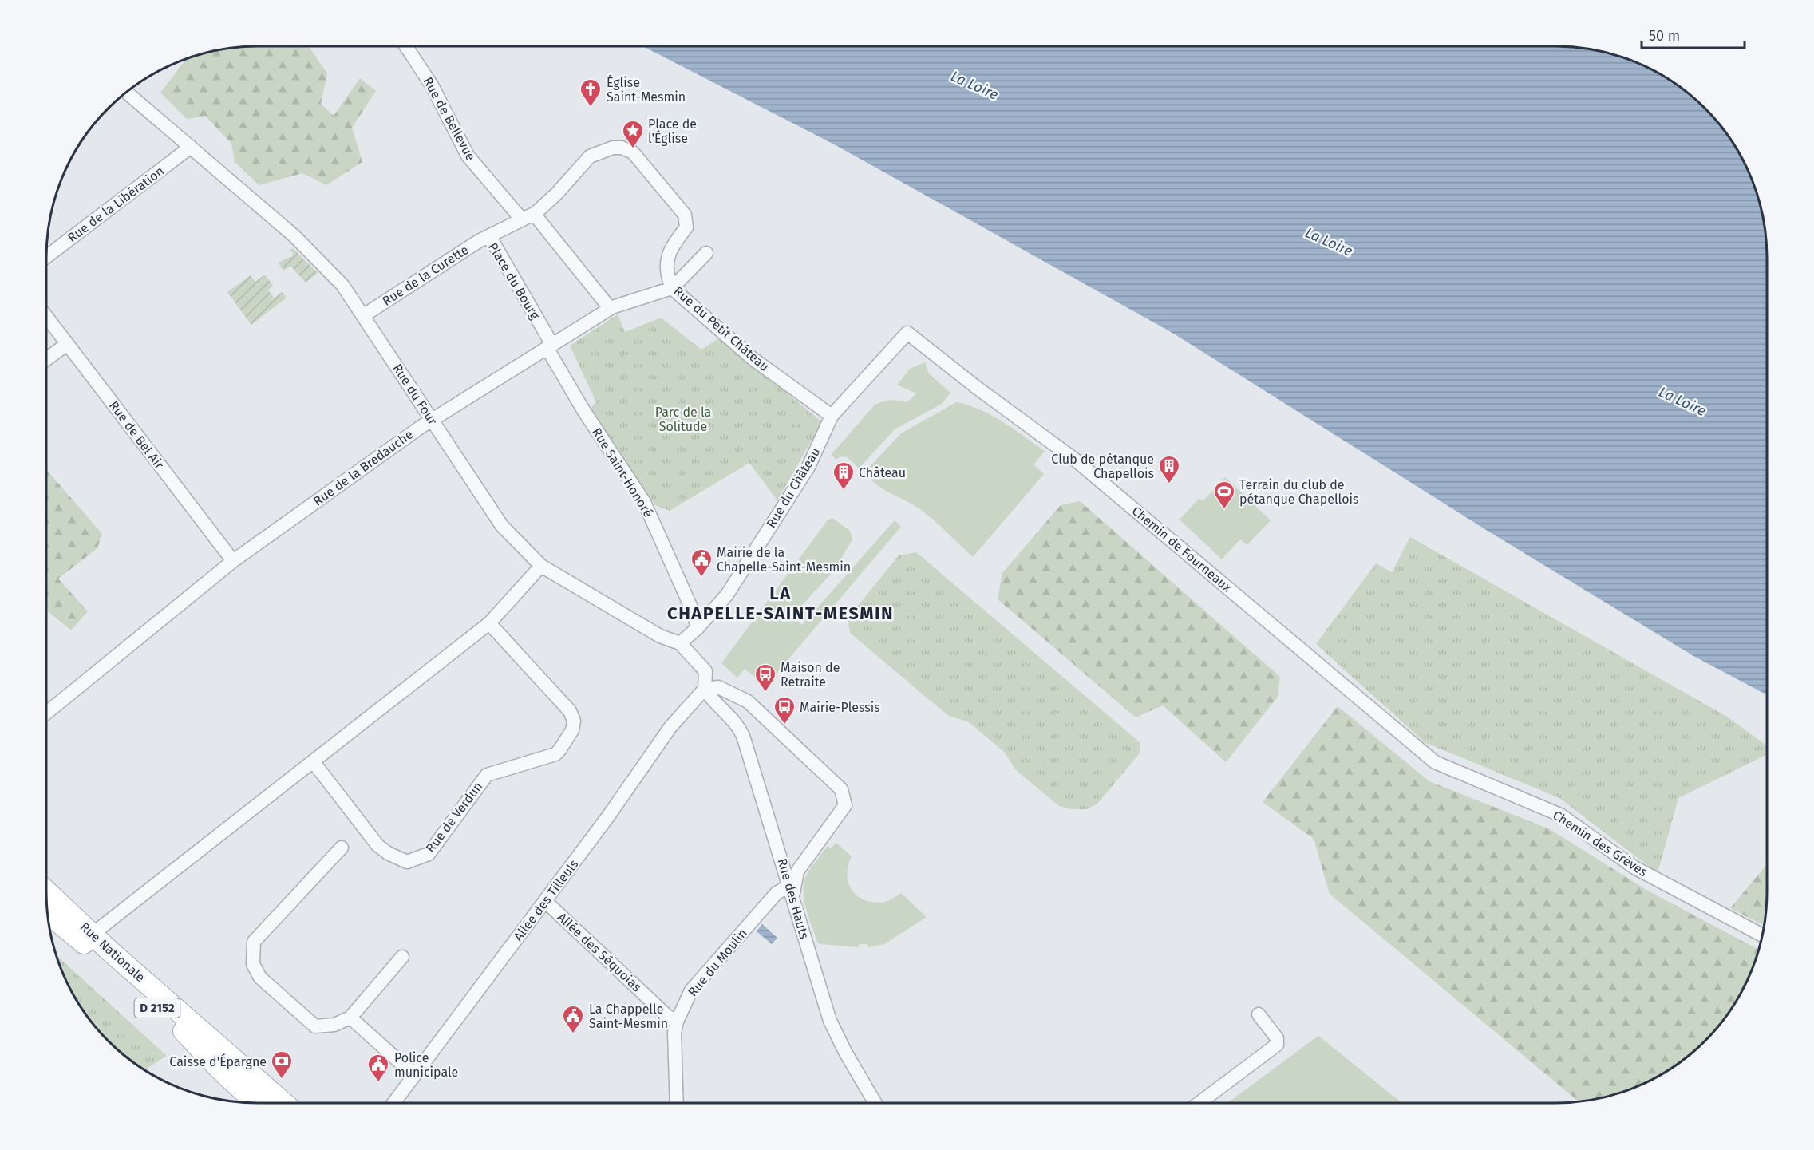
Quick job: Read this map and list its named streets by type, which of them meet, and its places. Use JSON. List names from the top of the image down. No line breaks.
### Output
{"streets":{"main road":["Rue Nationale","D 2152"],"street":["Rue de Bellevue","Rue de la Libération","Rue de la Curette","Place du Bourg","Rue du Petit Château","Rue du Four","Rue de Bel Air","Rue de la Bredauche","Rue Saint-Honoré","Rue du Château","Chemin de Fourneaux","Rue de Verdun","Chemin des Grèves","Rue des Hauts","Allée des Tilleuls","Allée des Séquoias","Rue du Moulin"]},"crossings":[["Rue de Bellevue","Place du Bourg"],["Rue de la Libération","Rue du Four"],["Rue de la Curette","Place du Bourg"],["Rue de la Curette","Rue du Four"],["Place du Bourg","Rue du Petit Château"],["Place du Bourg","Rue de la Bredauche"],["Place du Bourg","Rue Saint-Honoré"],["Rue du Petit Château","Rue de la Bredauche"],["Rue du Petit Château","Rue du Château"],["Rue du Four","Rue de la Bredauche"],["Rue du Four","Rue du Château"],["Rue du Four","Rue des Hauts"],["Rue du Four","Allée des Tilleuls"],["Rue de Bel Air","Rue de la Bredauche"],["Rue de la Bredauche","Rue Saint-Honoré"],["Rue Saint-Honoré","Rue du Château"],["Rue du Château","Chemin de Fourneaux"],["Chemin de Fourneaux","Chemin des Grèves"],["Rue des Hauts","Allée des Tilleuls"],["Rue des Hauts","Rue du Moulin"],["Allée des Tilleuls","Allée des Séquoias"],["Allée des Séquoias","Rue du Moulin"]],"districts":["LA CHAPELLE-SAINT-MESMIN"],"water":["La Loire"],"parks":["Parc de la Solitude"],"places":{"church":["Église Saint-Mesmin"],"place":["Place de l'Église"],"building":["Club de pétanque Chapellois","Château"],"sports":["Terrain du club de pétanque Chapellois"],"public building":["Mairie de la Chapelle-Saint-Mesmin","La Chappelle Saint-Mesmin","Police municipale"],"bus stop":["Maison de Retraite","Mairie-Plessis"],"bank":["Caisse d'Épargne"]},"scale_bar":"50 m"}
